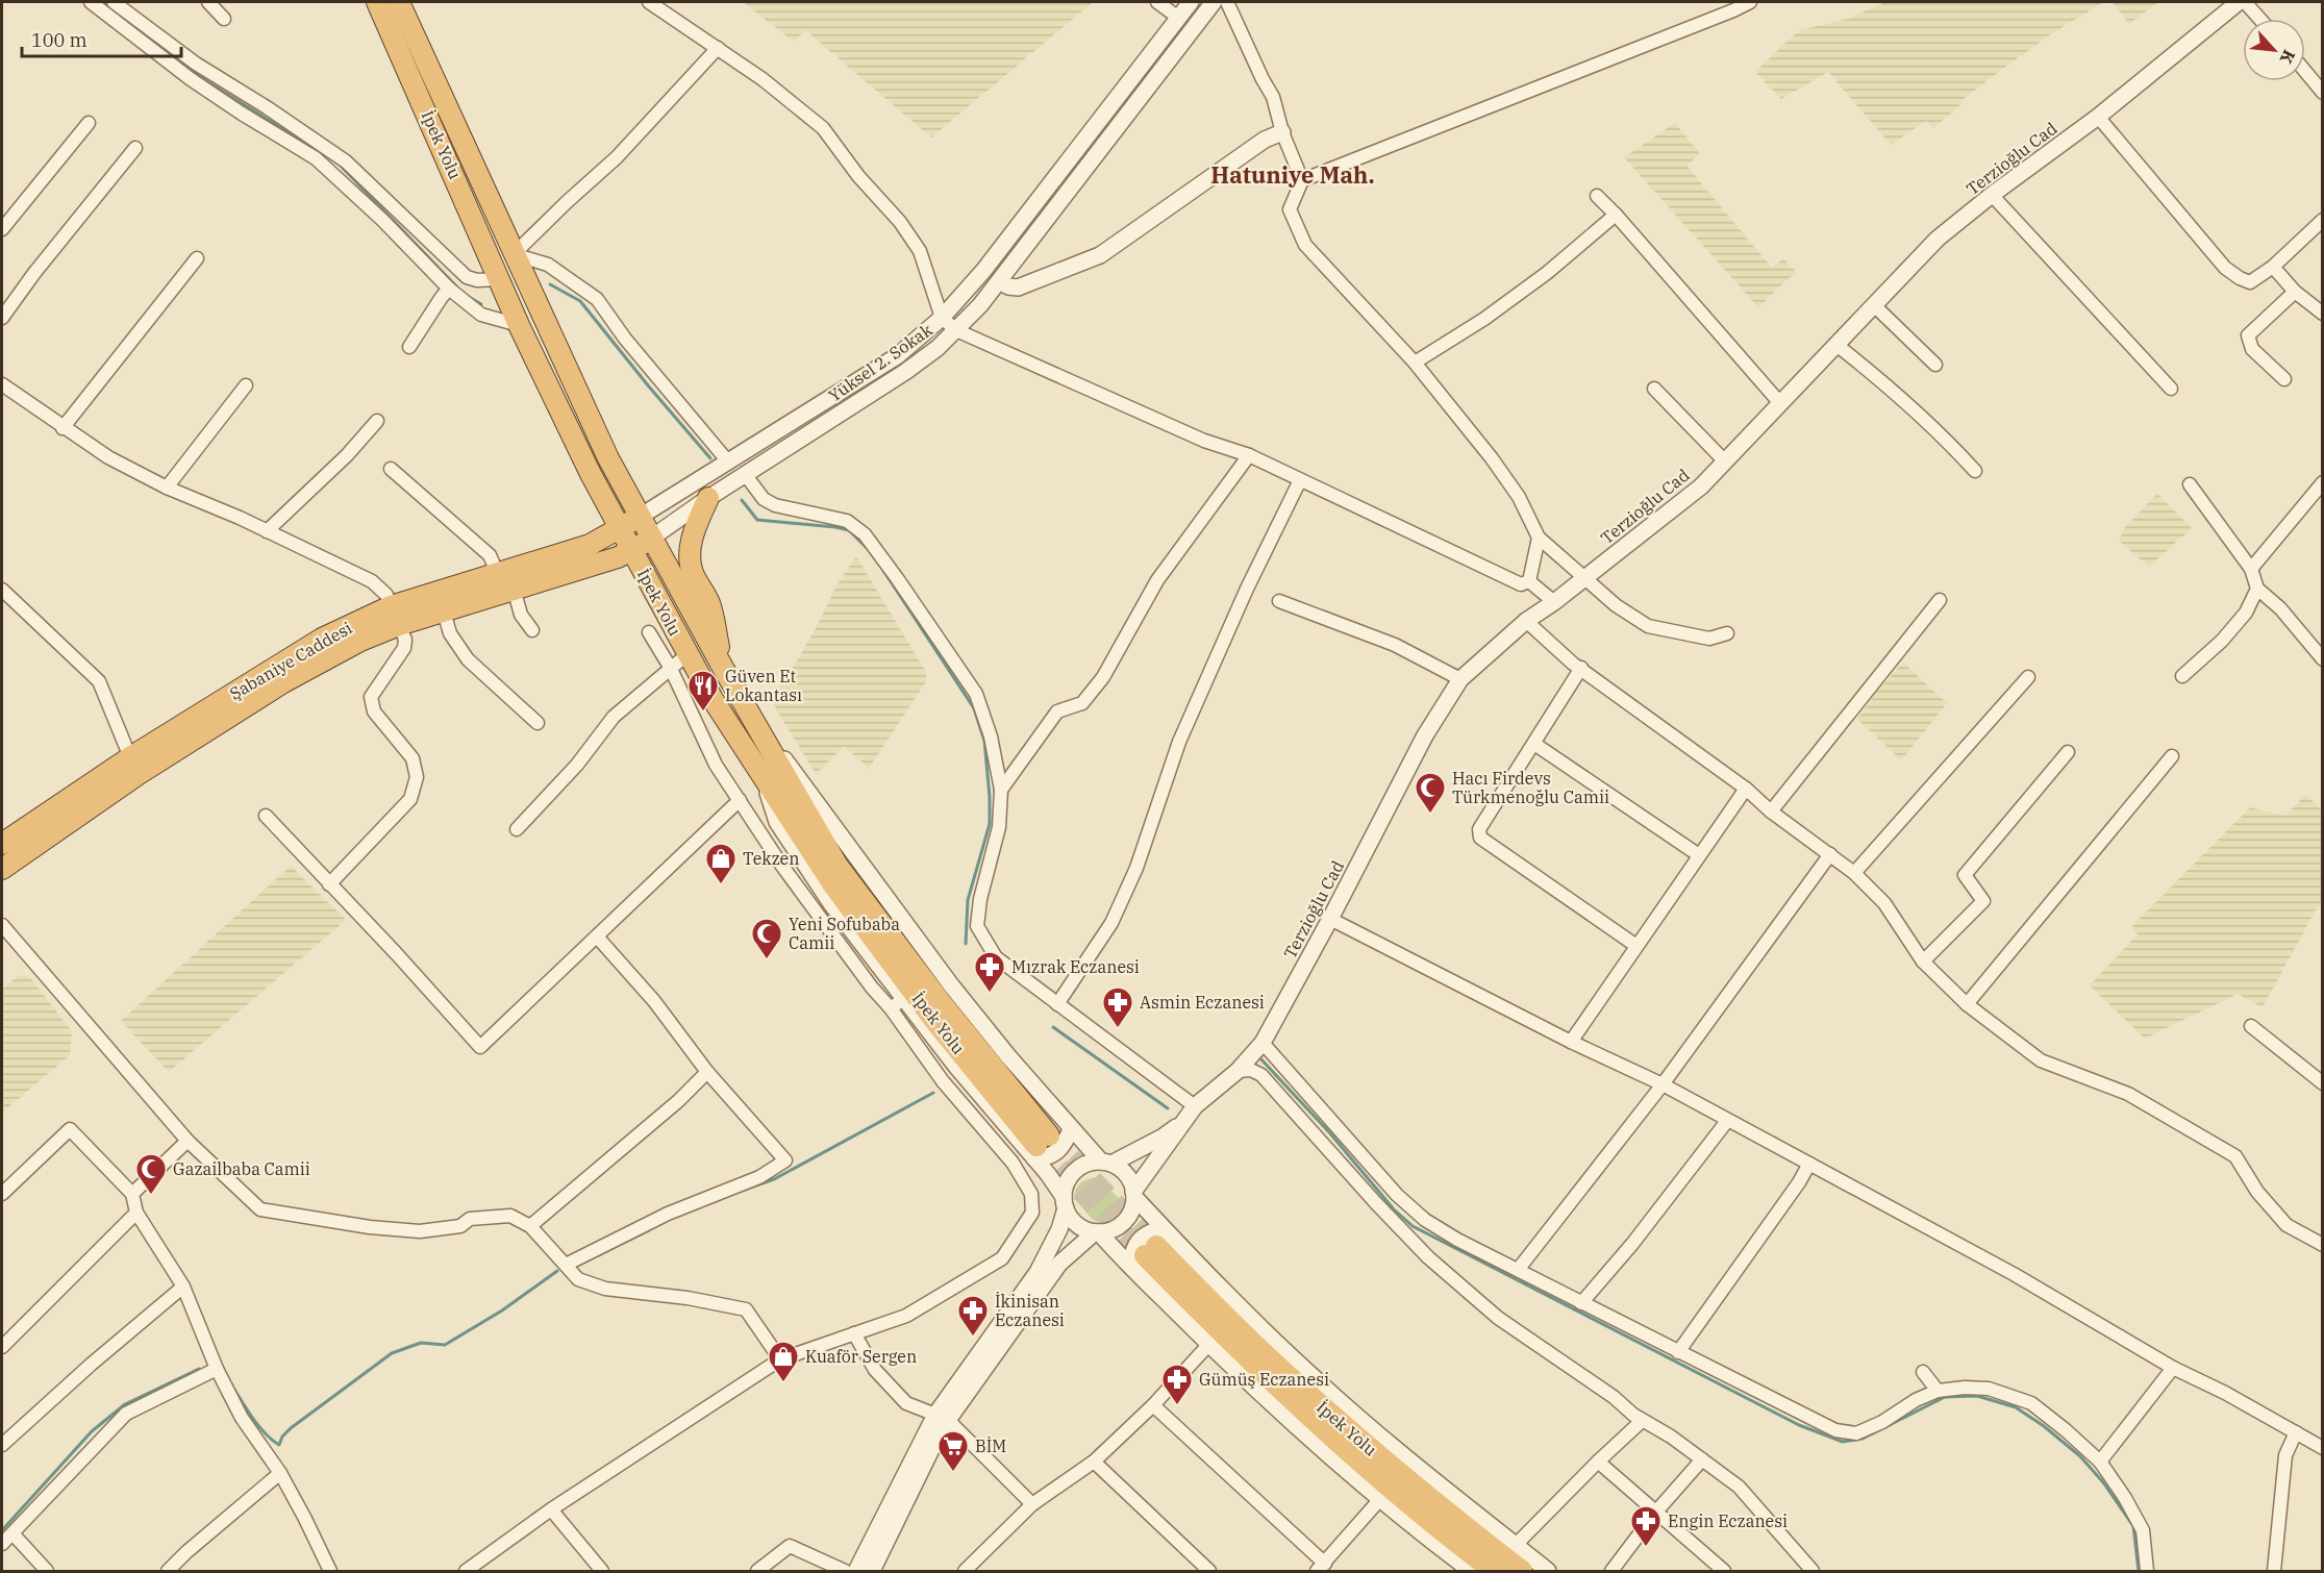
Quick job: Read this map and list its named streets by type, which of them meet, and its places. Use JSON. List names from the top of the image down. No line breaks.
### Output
{"streets":{"highway":["İpek Yolu","Şabaniye Caddesi"],"street":["Terzioğlu Cad","Yüksel 2. Sokak"]},"crossings":[["İpek Yolu","Yüksel 2. Sokak"],["İpek Yolu","Şabaniye Caddesi"],["Yüksel 2. Sokak","Şabaniye Caddesi"]],"districts":["Hatuniye Mah."],"places":{"restaurant":["Güven Et Lokantası"],"mosque":["Hacı Firdevs Türkmenoğlu Camii","Yeni Sofubaba Camii","Gazailbaba Camii"],"shop":["Tekzen","Kuaför Sergen"],"pharmacy":["Mızrak Eczanesi","Asmin Eczanesi","İkinisan Eczanesi","Gümüş Eczanesi","Engin Eczanesi"],"supermarket":["BİM"]},"scale_bar":"100 m","north":"bottom right"}
